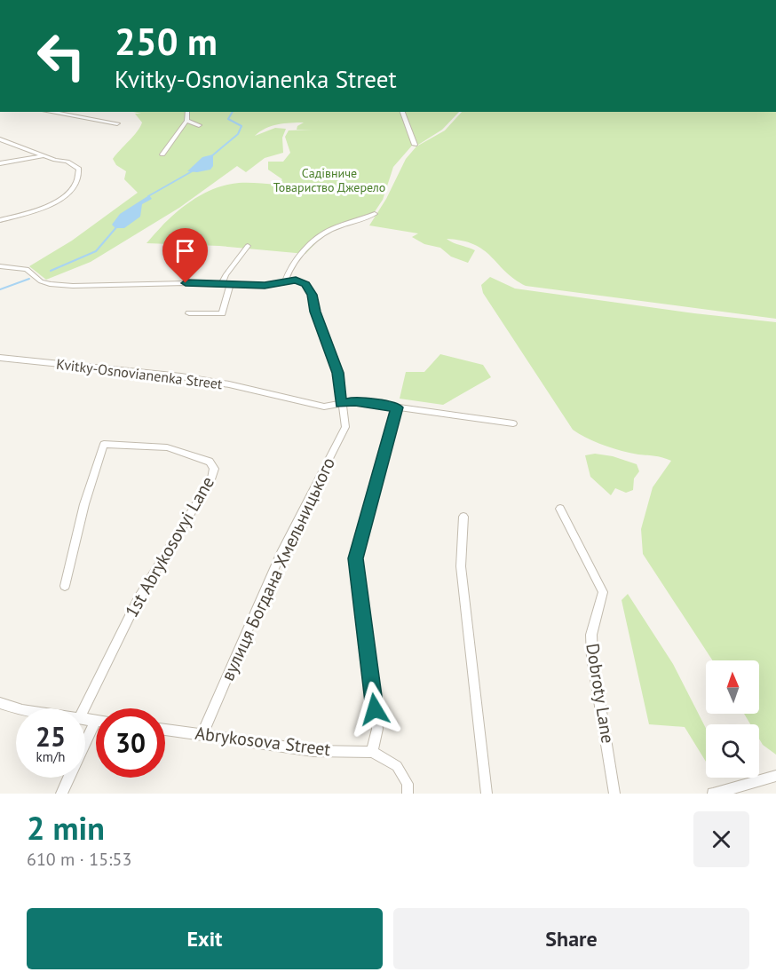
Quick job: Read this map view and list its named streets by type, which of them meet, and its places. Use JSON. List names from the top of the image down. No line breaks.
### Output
{"streets":{"street":["Kvitky-Osnovianenka Street","1st Abrykosovyi Lane","вулиця Богдана Хмельницького","Dobroty Lane","Abrykosova Street"]},"crossings":[["Kvitky-Osnovianenka Street","вулиця Богдана Хмельницького"],["вулиця Богдана Хмельницького","Abrykosova Street"]],"parks":["Садівниче Товариство Джерело"],"north":"top","page":{"turn":["250 m","Kvitky-Osnovianenka Street"],"speed":"25 km/h","limit":"30","heading":["2 min","610 m · 15:53"],"buttons":["Exit","Share"]}}
